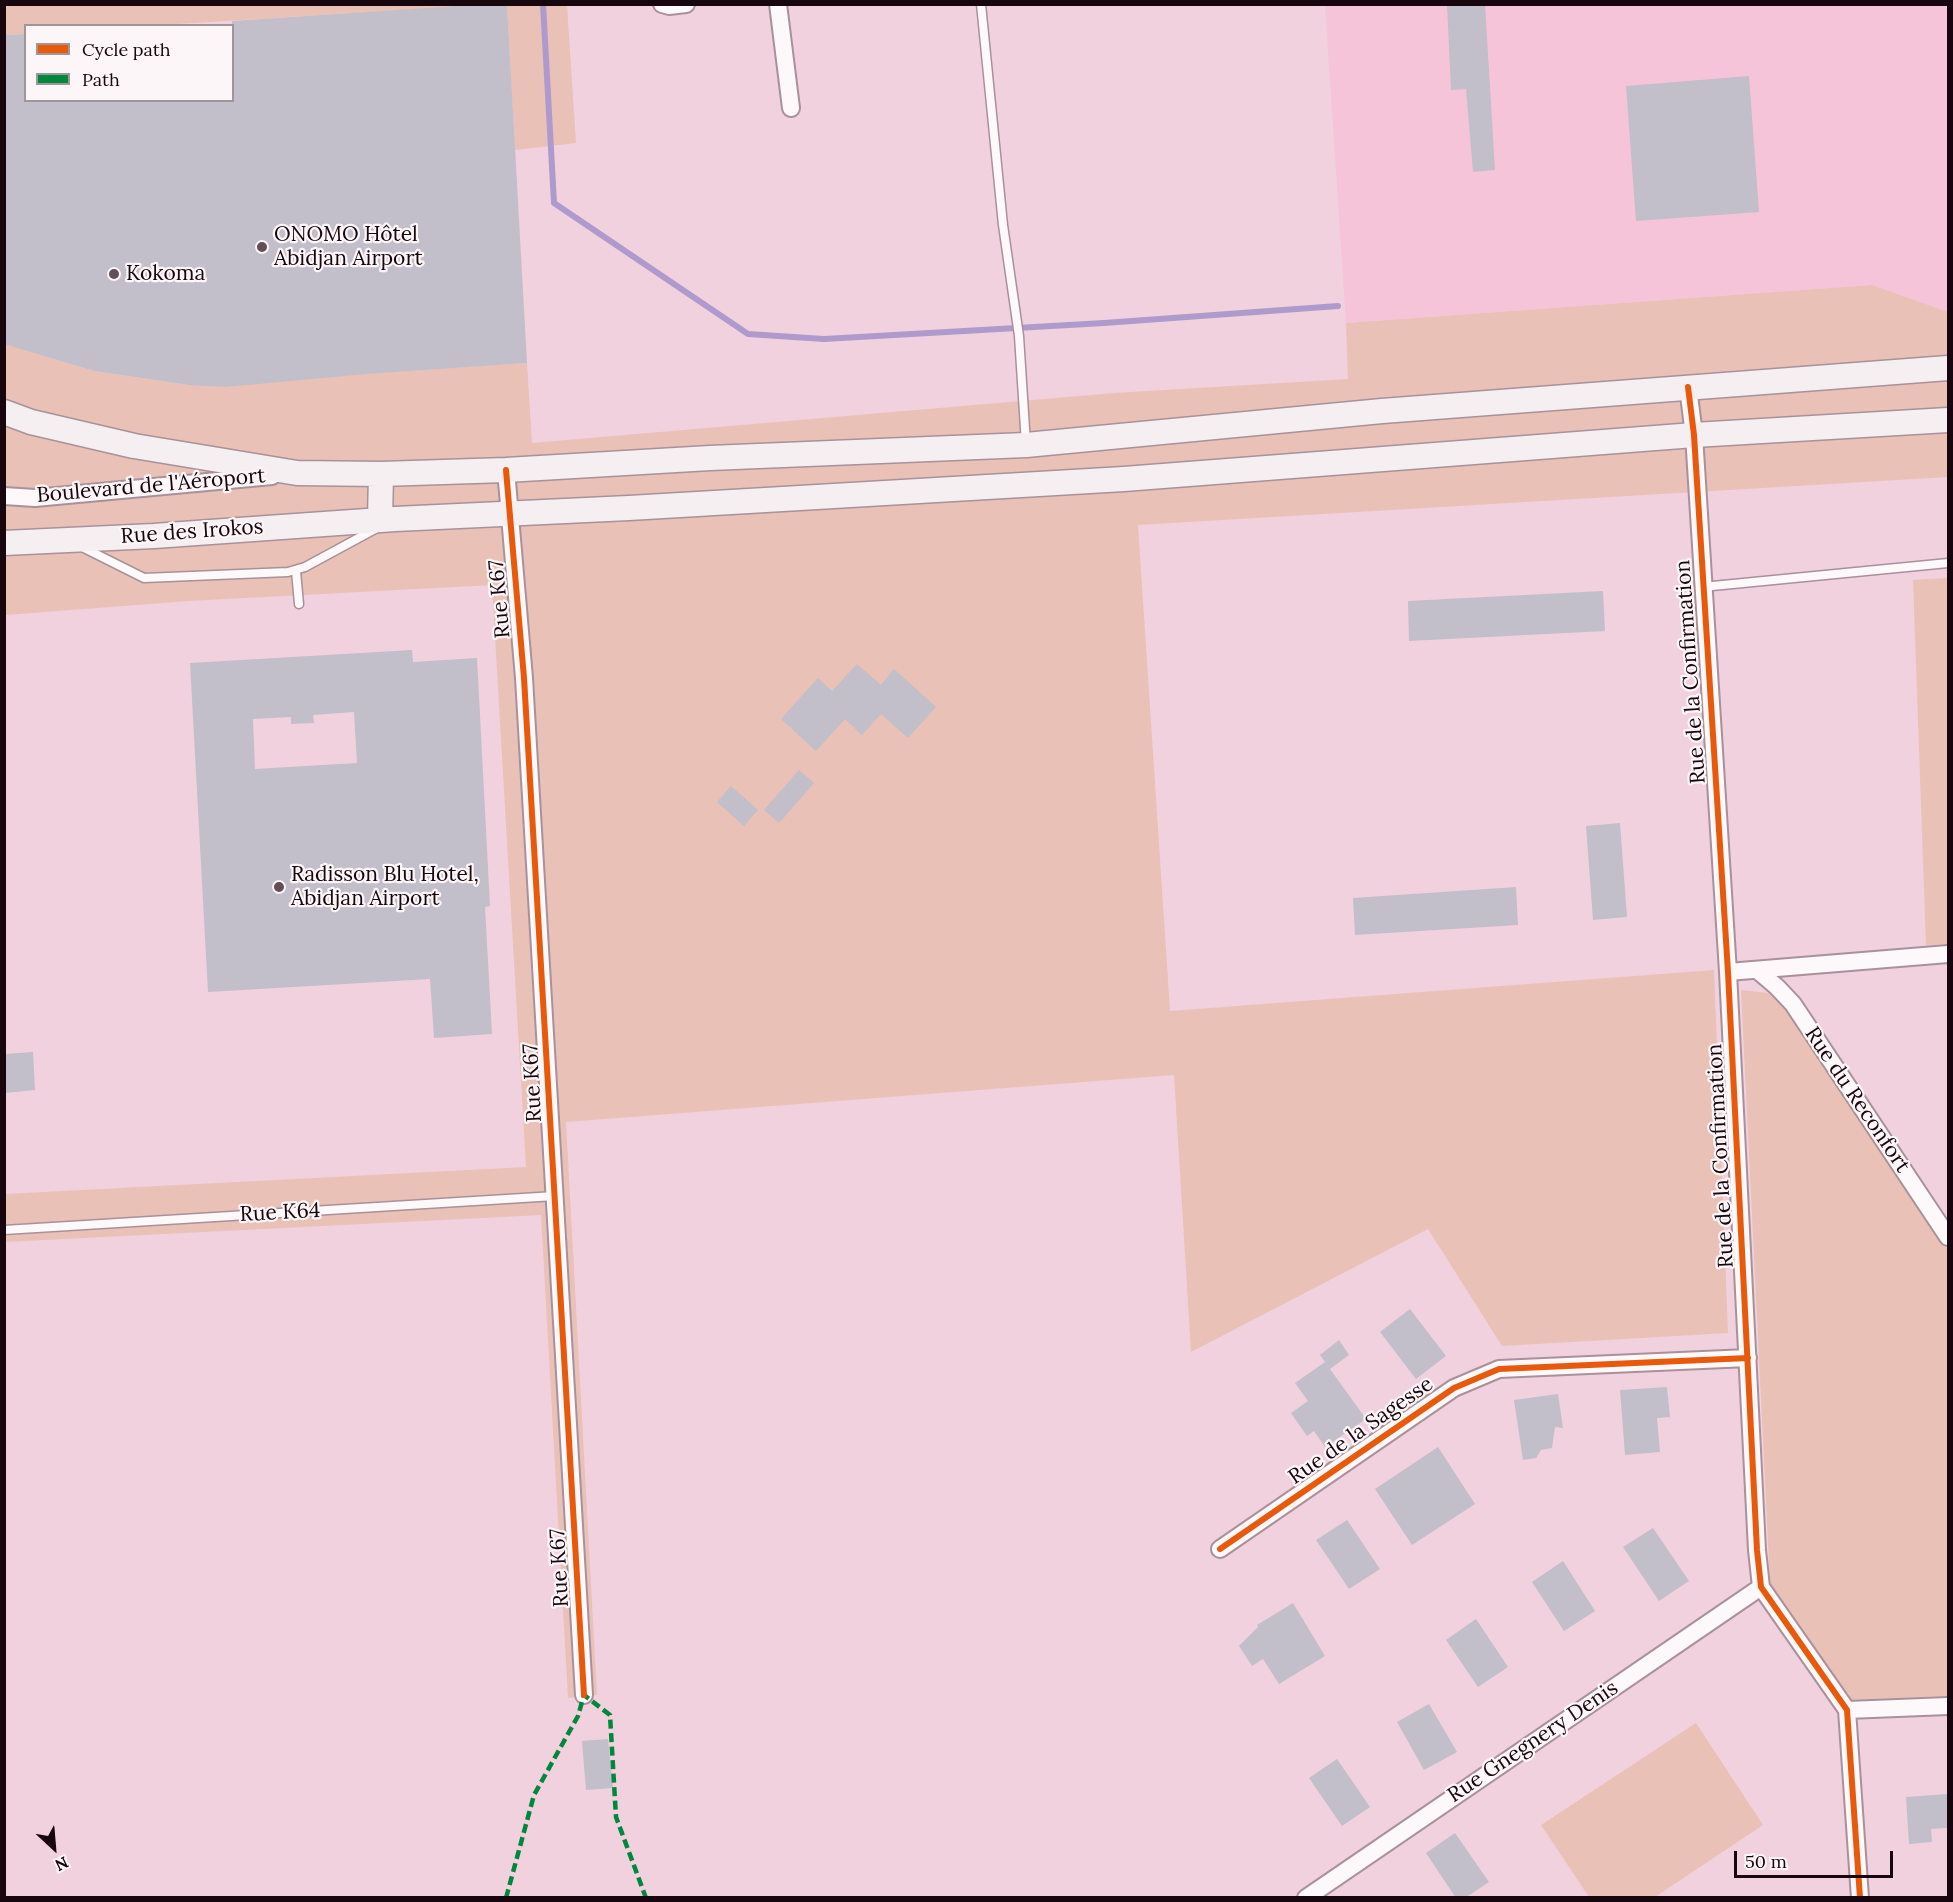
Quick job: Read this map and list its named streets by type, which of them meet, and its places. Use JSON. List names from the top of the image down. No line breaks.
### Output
{"streets":{"main road":["Rue des Irokos"],"street":["Boulevard de l'Aéroport","Rue K67","Rue de la Confirmation","Rue du Reconfort","Rue de la Sagesse","Rue Gnegnery Denis"],"lane":["Rue K64"]},"crossings":[["Rue des Irokos","Rue K67"],["Rue des Irokos","Rue de la Confirmation"],["Rue K67","Rue K64"],["Rue de la Confirmation","Rue de la Sagesse"],["Rue de la Confirmation","Rue Gnegnery Denis"]],"places":["ONOMO Hôtel Abidjan Airport","Kokoma","Radisson Blu Hotel, Abidjan Airport"],"legend":["Cycle path","Path"],"scale_bar":"50 m","north":"bottom right"}
